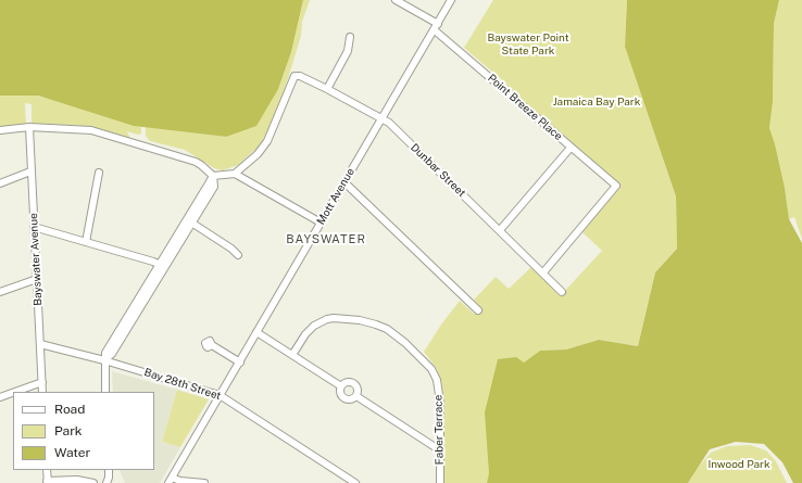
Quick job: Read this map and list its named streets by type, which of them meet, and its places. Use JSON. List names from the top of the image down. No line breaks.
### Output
{"streets":{"street":["Point Breeze Place","Dunbar Street","Mott Avenue","Bayswater Avenue","Bay 28th Street","Faber Terrace"]},"crossings":[["Point Breeze Place","Dunbar Street"],["Point Breeze Place","Mott Avenue"],["Dunbar Street","Mott Avenue"],["Mott Avenue","Bay 28th Street"],["Bayswater Avenue","Bay 28th Street"]],"districts":["BAYSWATER"],"parks":["Bayswater Point State Park","Jamaica Bay Park","Inwood Park"],"legend":["Road","Park","Water"]}
